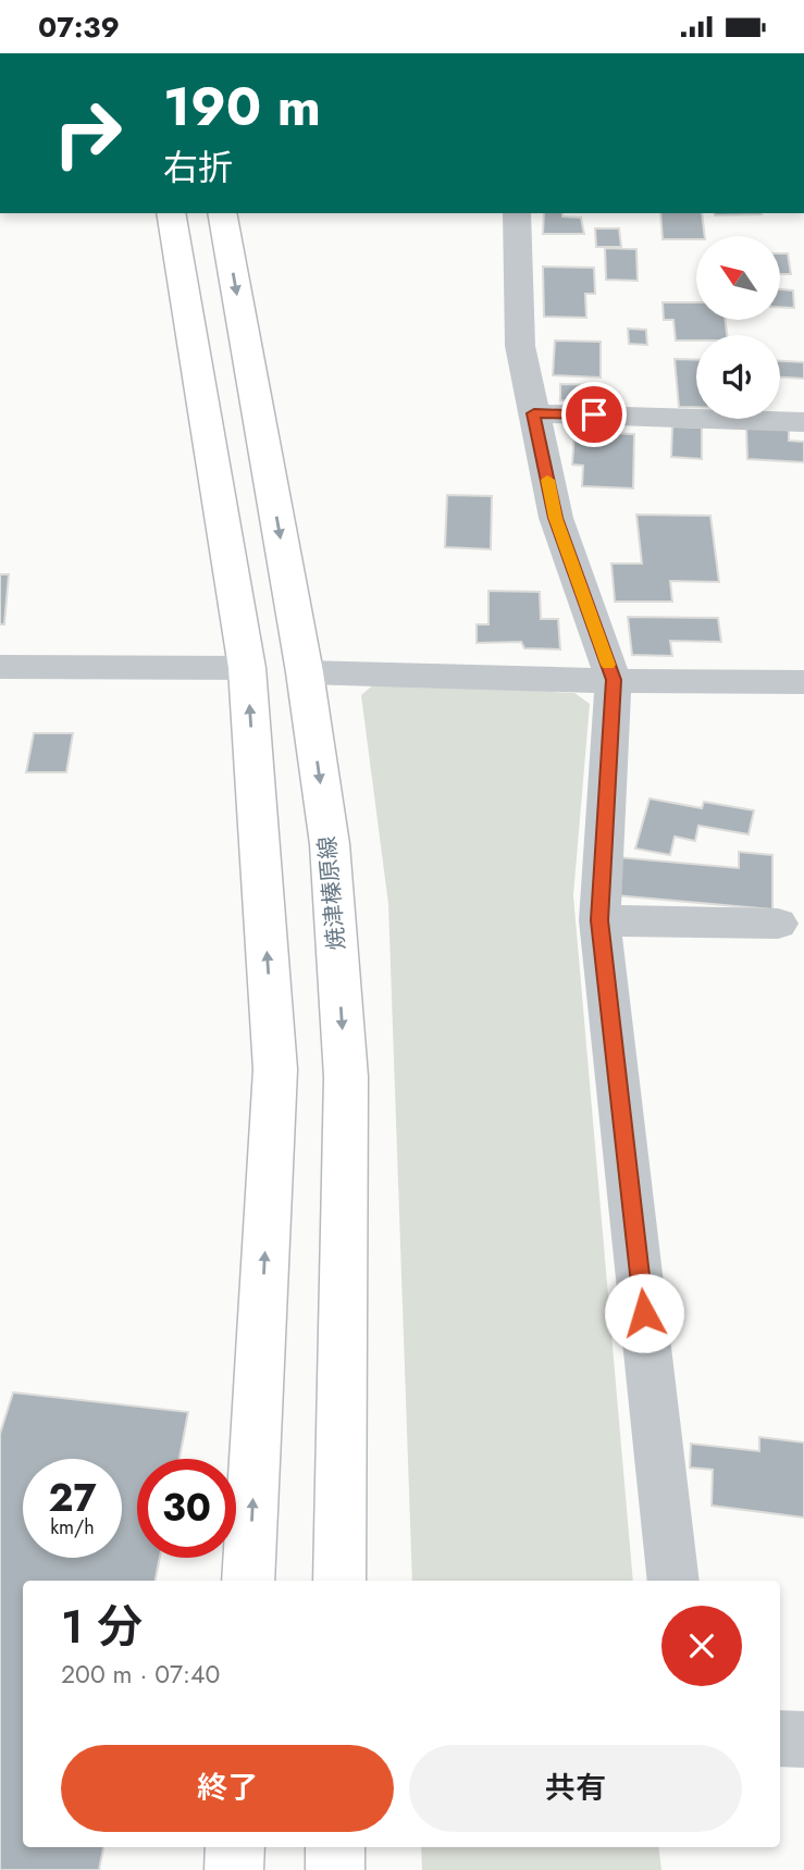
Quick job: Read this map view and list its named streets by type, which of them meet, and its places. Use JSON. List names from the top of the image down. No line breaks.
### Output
{"streets":{"main road":["焼津榛原線"]},"north":"top left","page":{"status":"07:39","turn":["190 m","右折"],"speed":"27 km/h","limit":"30","heading":["1 分","200 m · 07:40"],"buttons":["終了","共有"]}}
